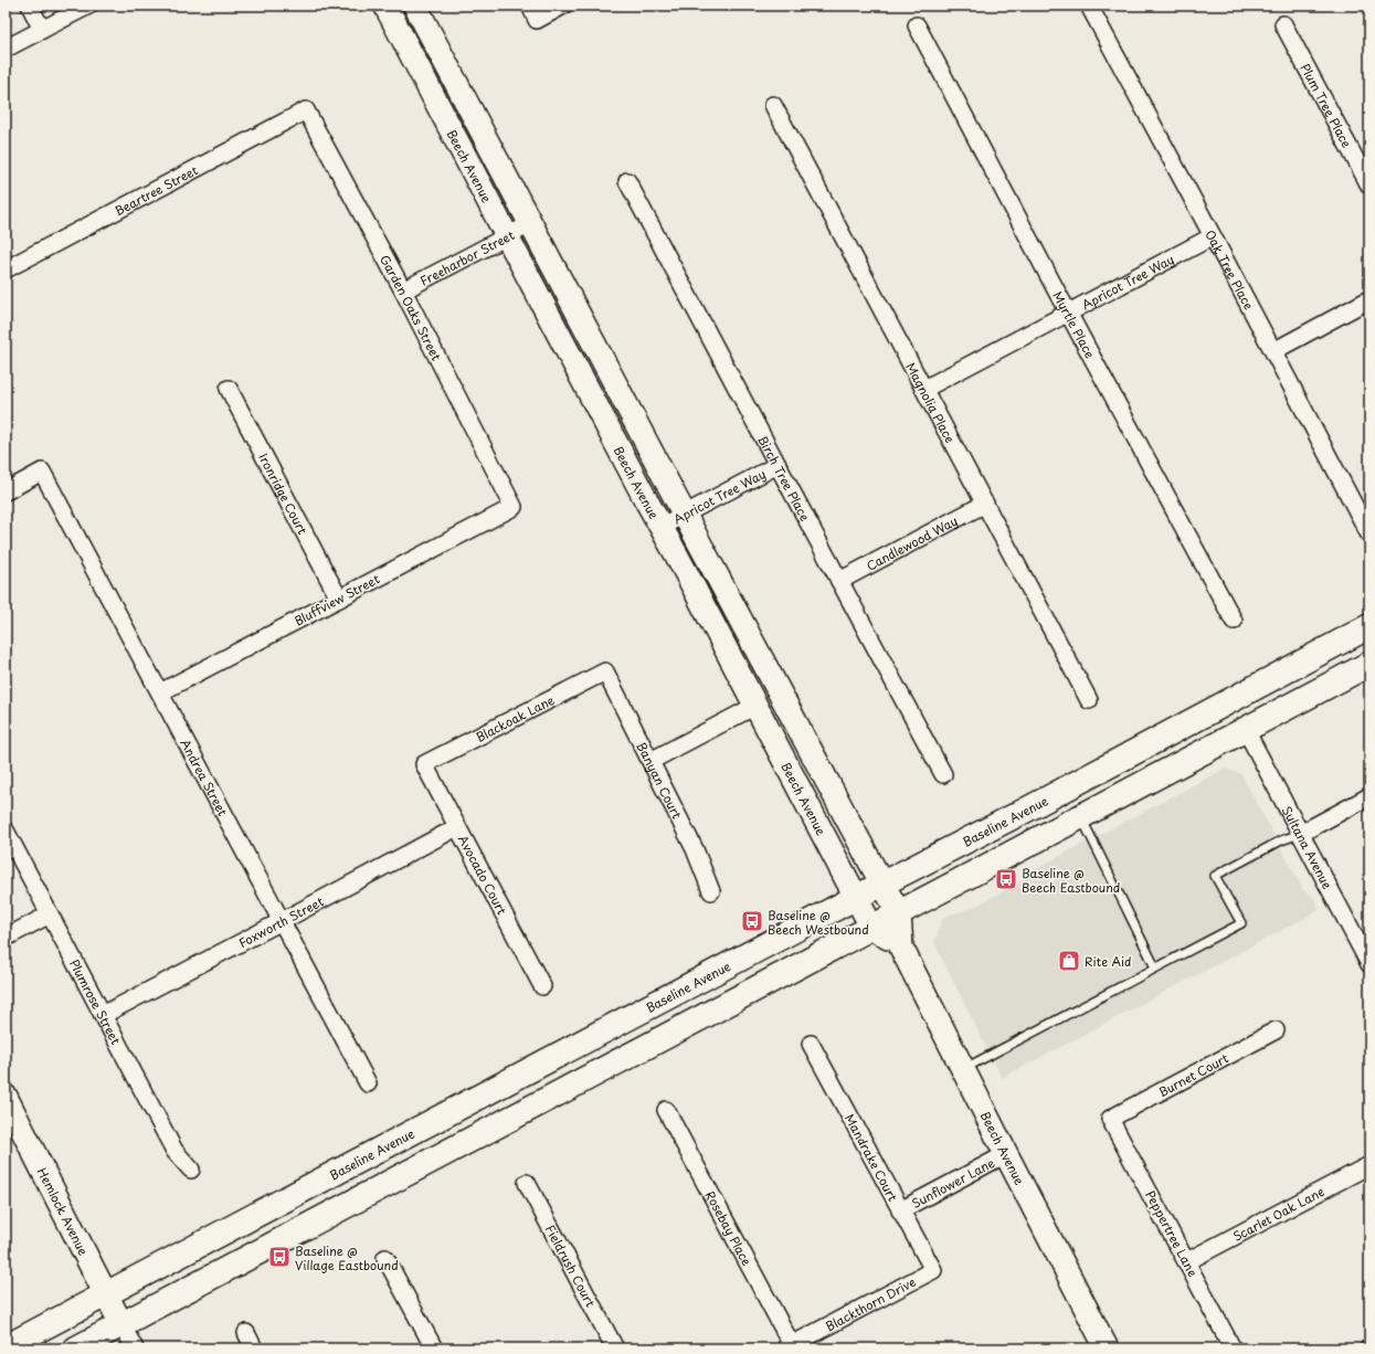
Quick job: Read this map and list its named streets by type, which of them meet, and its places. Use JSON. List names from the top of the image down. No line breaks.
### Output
{"streets":{"main road":["Beech Avenue","Baseline Avenue","Hemlock Avenue"],"street":["Plum Tree Place","Beartree Street","Freeharbor Street","Oak Tree Place","Apricot Tree Way","Garden Oaks Street","Myrtle Place","Magnolia Place","Birch Tree Place","Ironridge Court","Candlewood Way","Bluffview Street","Blackoak Lane","Andrea Street","Banyan Court","Sultana Avenue","Avocado Court","Foxworth Street","Plumrose Street","Burnet Court","Mandrake Court","Sunflower Lane","Scarlet Oak Lane","Rosebay Place","Peppertree Lane","Fieldrush Court","Blackthorn Drive"]},"crossings":[["Beech Avenue","Freeharbor Street"],["Beech Avenue","Apricot Tree Way"],["Beech Avenue","Baseline Avenue"],["Beech Avenue","Sunflower Lane"],["Beartree Street","Garden Oaks Street"],["Freeharbor Street","Garden Oaks Street"],["Oak Tree Place","Apricot Tree Way"],["Apricot Tree Way","Myrtle Place"],["Apricot Tree Way","Magnolia Place"],["Apricot Tree Way","Birch Tree Place"],["Garden Oaks Street","Bluffview Street"],["Magnolia Place","Candlewood Way"],["Birch Tree Place","Candlewood Way"],["Ironridge Court","Bluffview Street"],["Bluffview Street","Andrea Street"],["Blackoak Lane","Banyan Court"],["Blackoak Lane","Avocado Court"],["Andrea Street","Foxworth Street"],["Baseline Avenue","Hemlock Avenue"],["Avocado Court","Foxworth Street"],["Foxworth Street","Plumrose Street"],["Burnet Court","Peppertree Lane"],["Mandrake Court","Sunflower Lane"],["Mandrake Court","Blackthorn Drive"],["Scarlet Oak Lane","Peppertree Lane"],["Rosebay Place","Blackthorn Drive"]],"places":{"bus stop":["Baseline @ Beech Eastbound","Baseline @ Beech Westbound","Baseline @ Village Eastbound"],"shop":["Rite Aid"]}}
